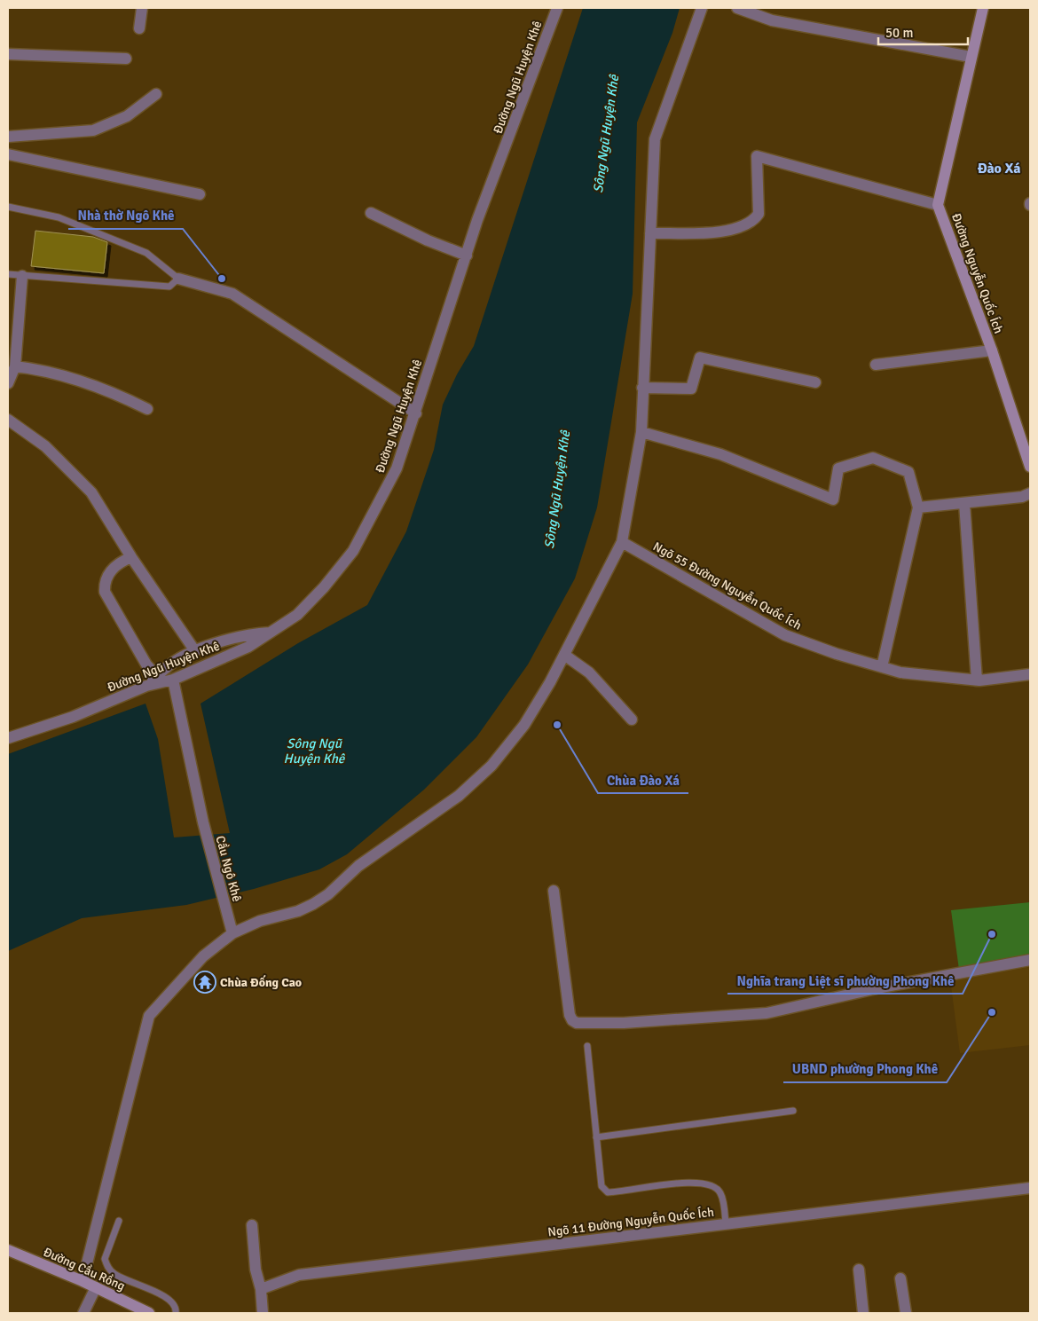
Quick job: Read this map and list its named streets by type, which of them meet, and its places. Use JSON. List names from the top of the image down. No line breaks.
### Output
{"streets":{"street":["Đường Ngũ Huyện Khê","Đường Nguyễn Quốc Ích","Ngõ 55 Đường Nguyễn Quốc Ích","Cầu Ngô Khê","Ngõ 11 Đường Nguyễn Quốc Ích","Đường Cầu Rồng"]},"crossings":[["Đường Ngũ Huyện Khê","Cầu Ngô Khê"]],"districts":["Đào Xá"],"water":["Sông Ngũ Huyện Khê"],"places":{"other":["Nhà thờ Ngô Khê","Chùa Đào Xá","Nghĩa trang Liệt sĩ phường Phong Khê","UBND phường Phong Khê"],"temple":["Chùa Đống Cao"]},"scale_bar":"50 m"}
